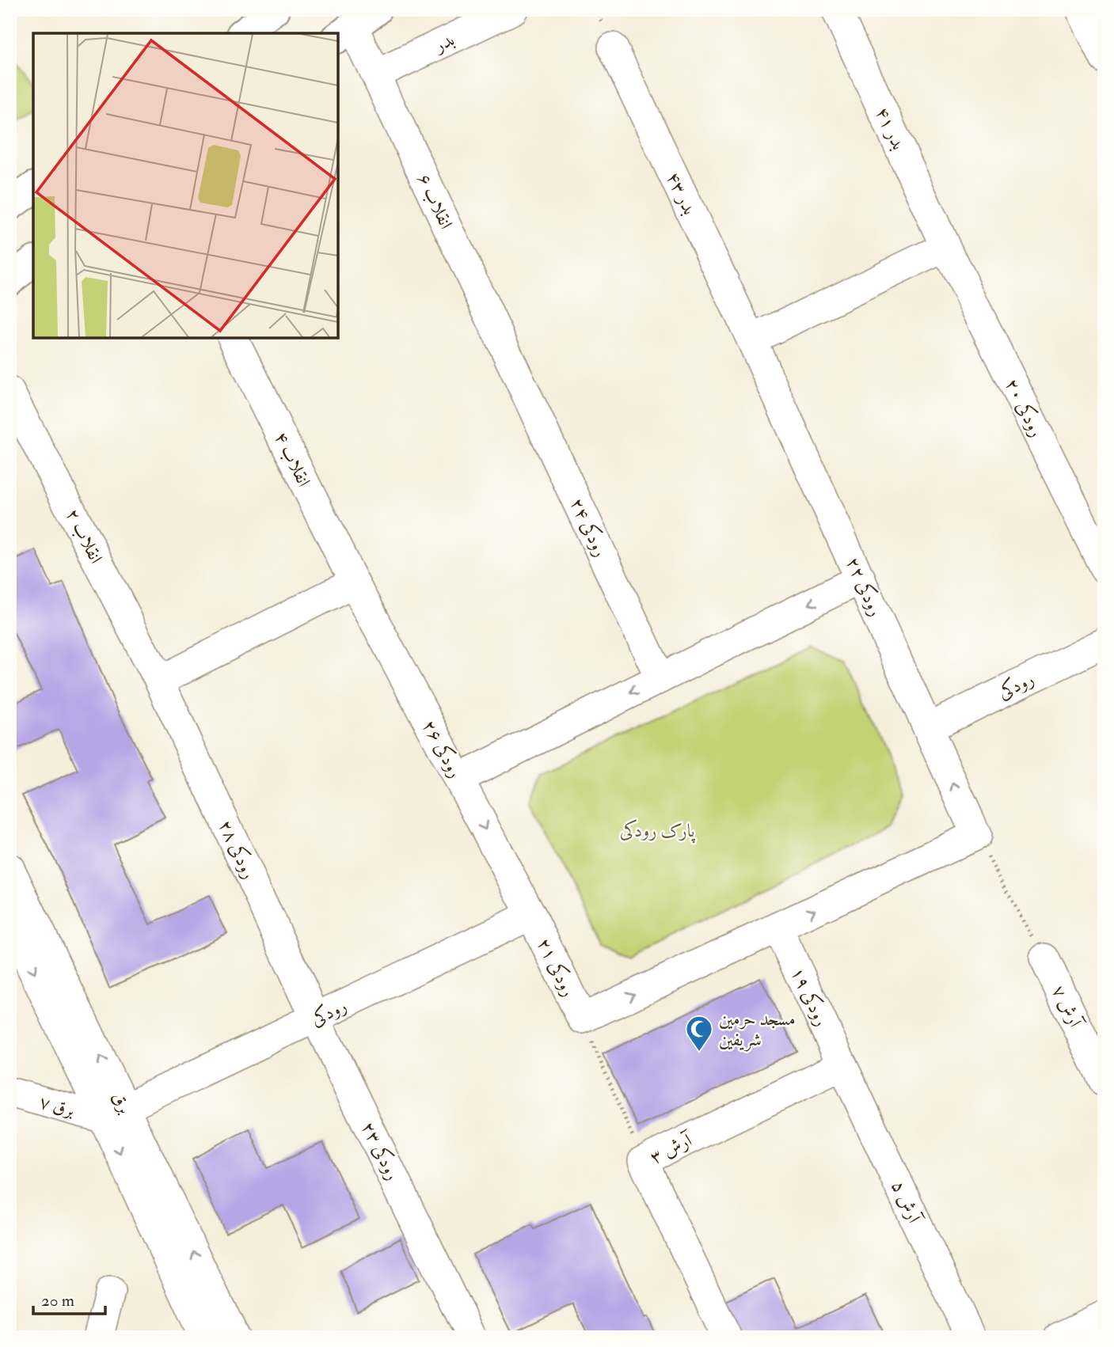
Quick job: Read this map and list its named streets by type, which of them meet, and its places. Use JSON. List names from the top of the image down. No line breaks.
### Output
{"streets":{"street":["بدر","بدر ۴۱","بدر ۴۳","انقلاب ۶","رودکی ۲۰","انقلاب ۴","رودکی ۲۴","انقلاب ۲","رودکی ۲۲","رودکی","رودکی ۲۶","رودکی ۲۸","رودکی ۲۱","رودکی ۱۹","آرش ۷","برق","برق ۷","آرش ۳","رودکی ۲۳","آرش ۵"]},"crossings":[["بدر","انقلاب ۶"],["بدر ۴۱","رودکی ۲۰"],["بدر ۴۳","رودکی ۲۲"],["انقلاب ۶","رودکی ۲۴"],["انقلاب ۴","رودکی ۲۶"],["انقلاب ۲","رودکی ۲۸"],["رودکی ۲۲","رودکی"],["رودکی","رودکی ۲۶"],["رودکی","رودکی ۲۸"],["رودکی","رودکی ۲۱"],["رودکی","برق"],["رودکی","برق ۷"],["رودکی","رودکی ۲۳"],["رودکی ۲۶","رودکی ۲۱"],["رودکی ۲۸","رودکی ۲۳"],["رودکی ۱۹","آرش ۳"],["رودکی ۱۹","آرش ۵"],["برق","برق ۷"],["آرش ۳","آرش ۵"]],"one_way":["رودکی ۲۶"],"parks":["پارک رودکی"],"places":{"mosque":["مسجد حرمین شریفین"]},"scale_bar":"20 m"}
